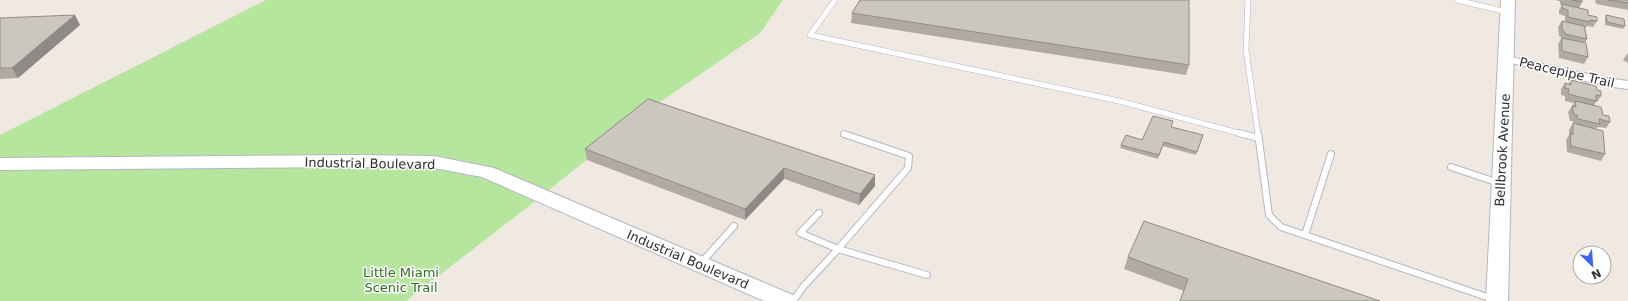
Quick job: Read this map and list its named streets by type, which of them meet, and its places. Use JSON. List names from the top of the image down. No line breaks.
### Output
{"streets":{"street":["Peacepipe Trail","Bellbrook Avenue","Industrial Boulevard"]},"crossings":[["Peacepipe Trail","Bellbrook Avenue"]],"parks":["Little Miami Scenic Trail"],"north":"bottom right"}
